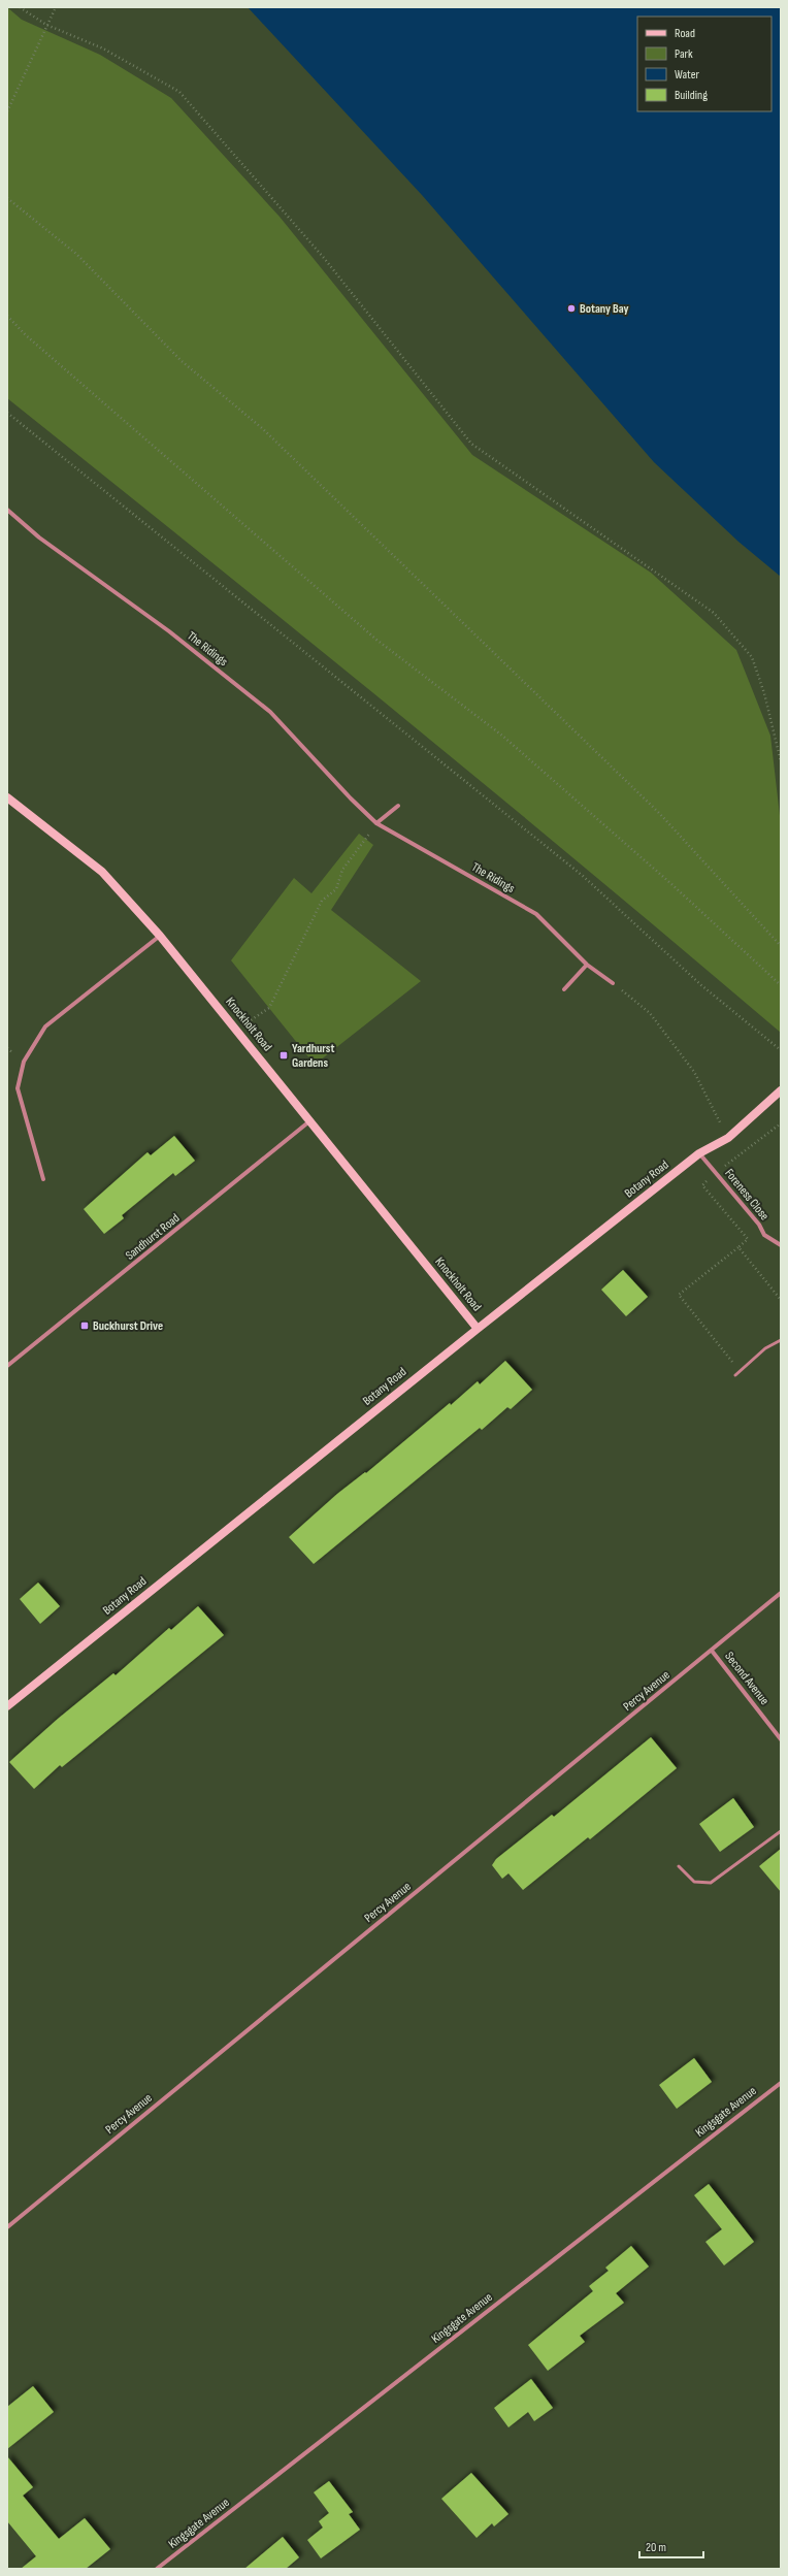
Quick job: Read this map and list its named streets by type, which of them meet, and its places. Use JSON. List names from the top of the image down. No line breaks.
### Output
{"streets":{"street":["The Ridings","Knockholt Road","Botany Road","Foreness Close","Sandhurst Road","Second Avenue","Percy Avenue","Kingsgate Avenue"]},"crossings":[["Knockholt Road","Botany Road"],["Knockholt Road","Sandhurst Road"],["Botany Road","Foreness Close"],["Second Avenue","Percy Avenue"]],"places":{"other":["Botany Bay"],"transit":["Yardhurst Gardens","Buckhurst Drive"]},"legend":["Road","Park","Water","Building"],"scale_bar":"20 m"}
